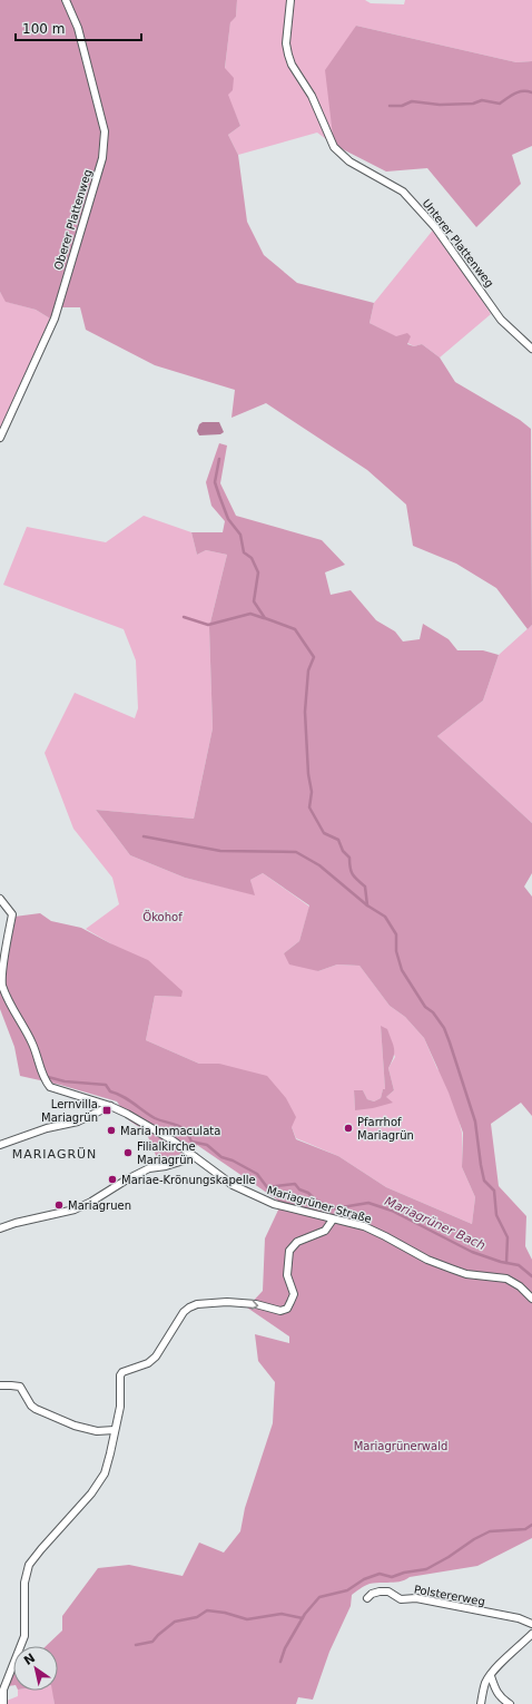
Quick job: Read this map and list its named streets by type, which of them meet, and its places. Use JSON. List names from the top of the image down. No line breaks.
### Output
{"streets":{"street":["Oberer Plattenweg","Unterer Plattenweg","Mariagrüner Straße","Polstererweg"]},"districts":["MARIAGRÜN"],"water":["Mariagrüner Bach"],"parks":["Ökohof","Mariagrünerwald"],"places":{"transit":["Lernvilla Mariagrün"],"other":["Pfarrhof Mariagrün","Maria Immaculata","Filialkirche Mariagrün","Mariae-Krönungskapelle","Mariagruen"]},"scale_bar":"100 m","north":"top left"}
